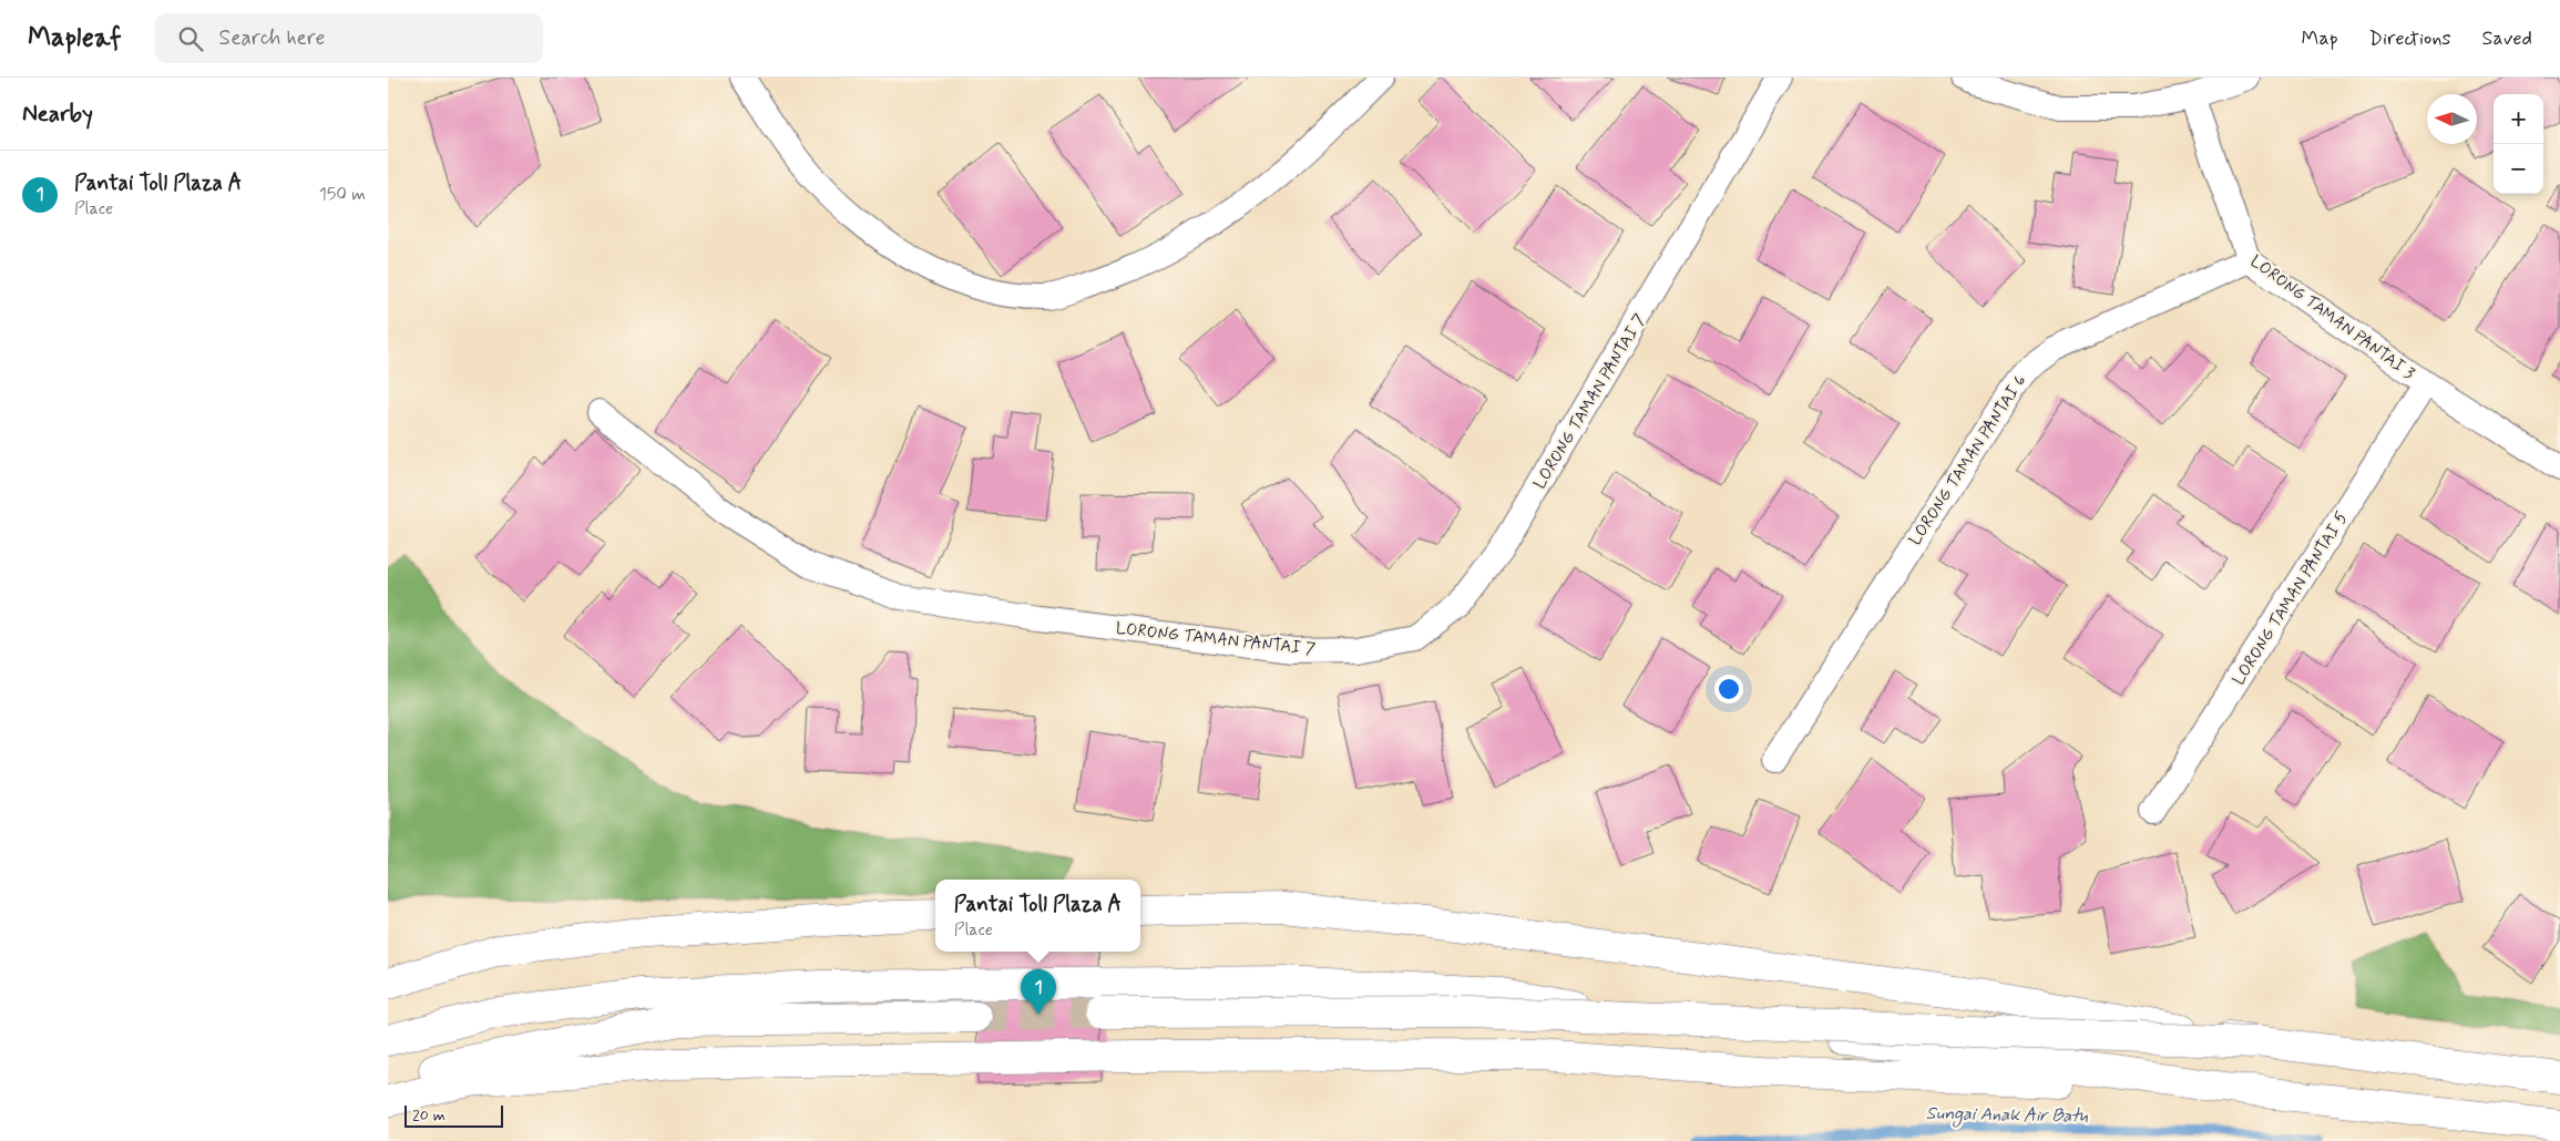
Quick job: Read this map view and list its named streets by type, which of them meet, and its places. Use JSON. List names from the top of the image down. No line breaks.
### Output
{"streets":{"street":["LORONG TAMAN PANTAI 3","LORONG TAMAN PANTAI 7","LORONG TAMAN PANTAI 6","LORONG TAMAN PANTAI 5"]},"crossings":[["LORONG TAMAN PANTAI 3","LORONG TAMAN PANTAI 6"],["LORONG TAMAN PANTAI 3","LORONG TAMAN PANTAI 5"]],"water":["Sungai Anak Air Batu"],"scale_bar":"20 m","north":"left","page":{"header":"Mapleaf","search":"Search here","nav":["Map","Directions","Saved"],"heading":"Nearby","map_buttons":["+","−"],"list":[{"mark":"1","name":"Pantai Toll Plaza A","note":"Place","value":"150 m"}],"popup":["Pantai Toll Plaza A","Place"],"pins":"1","scale":"20 m"}}
